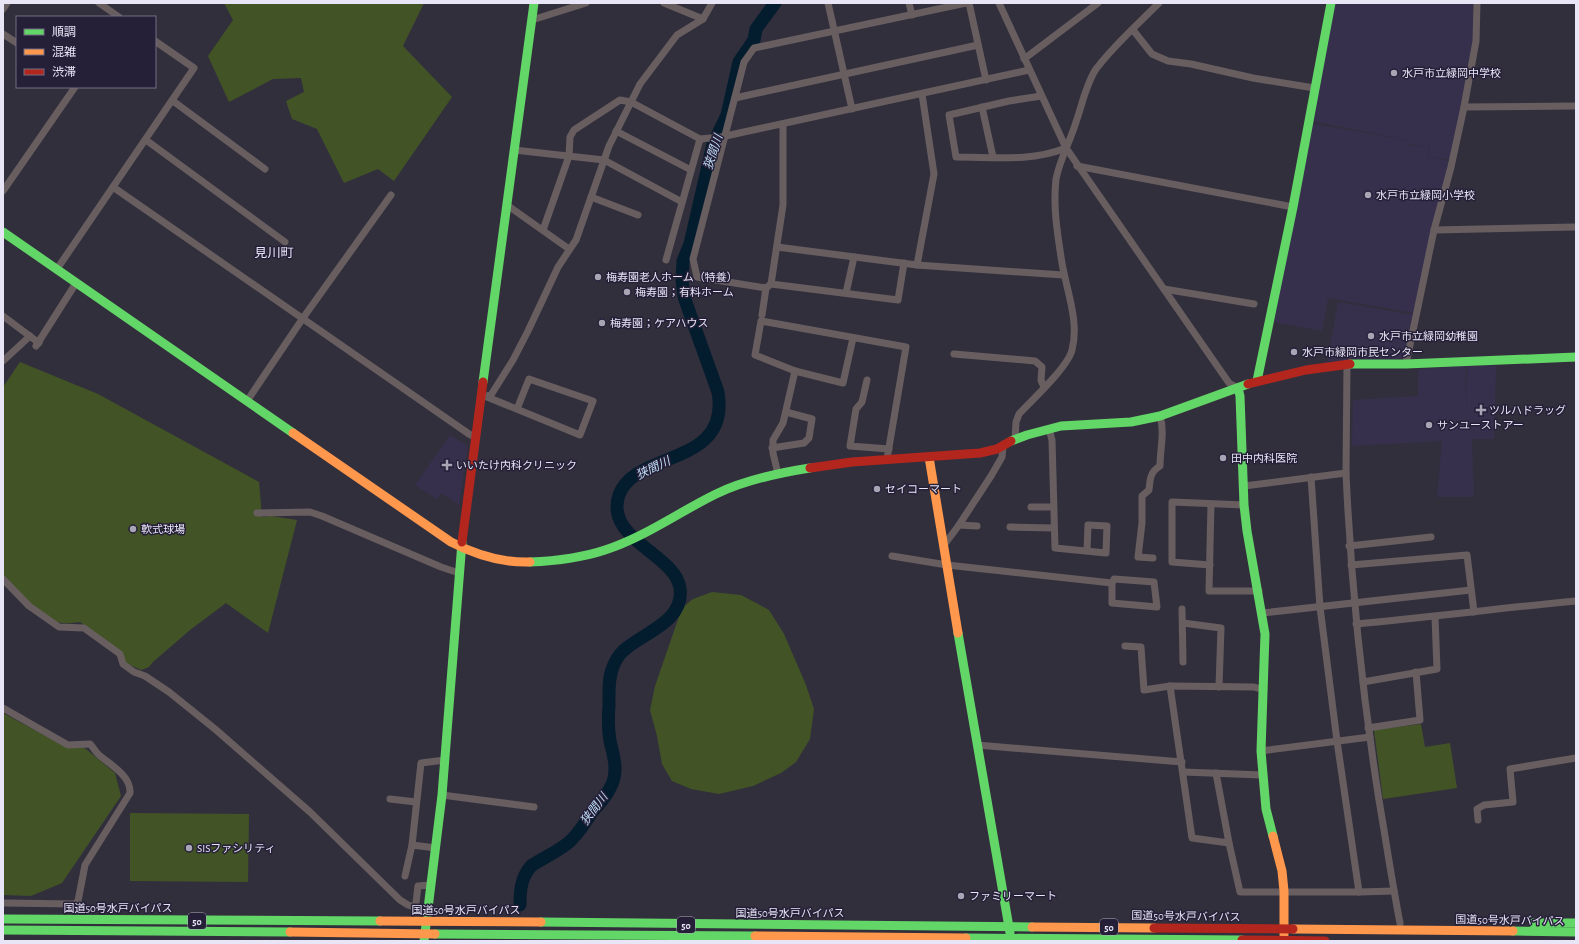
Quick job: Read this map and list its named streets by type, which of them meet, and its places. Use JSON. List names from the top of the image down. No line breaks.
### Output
{"streets":{"main road":["国道50号水戸バイパス","50"]},"districts":["見川町"],"water":["狭間川"],"places":{"other":["水戸市立緑岡中学校","水戸市立緑岡小学校","梅寿園老人ホーム（特養）","梅寿園；有料ホーム","梅寿園；ケアハウス","水戸市立緑岡幼稚園","水戸市緑岡市民センター","サンユーストアー","田中内科医院","セイコーマート","軟式球場","SISファシリティ","ファミリーマート"],"health":["ツルハドラッグ","いいたけ内科クリニック"]},"legend":["順調","混雑","渋滞"]}
